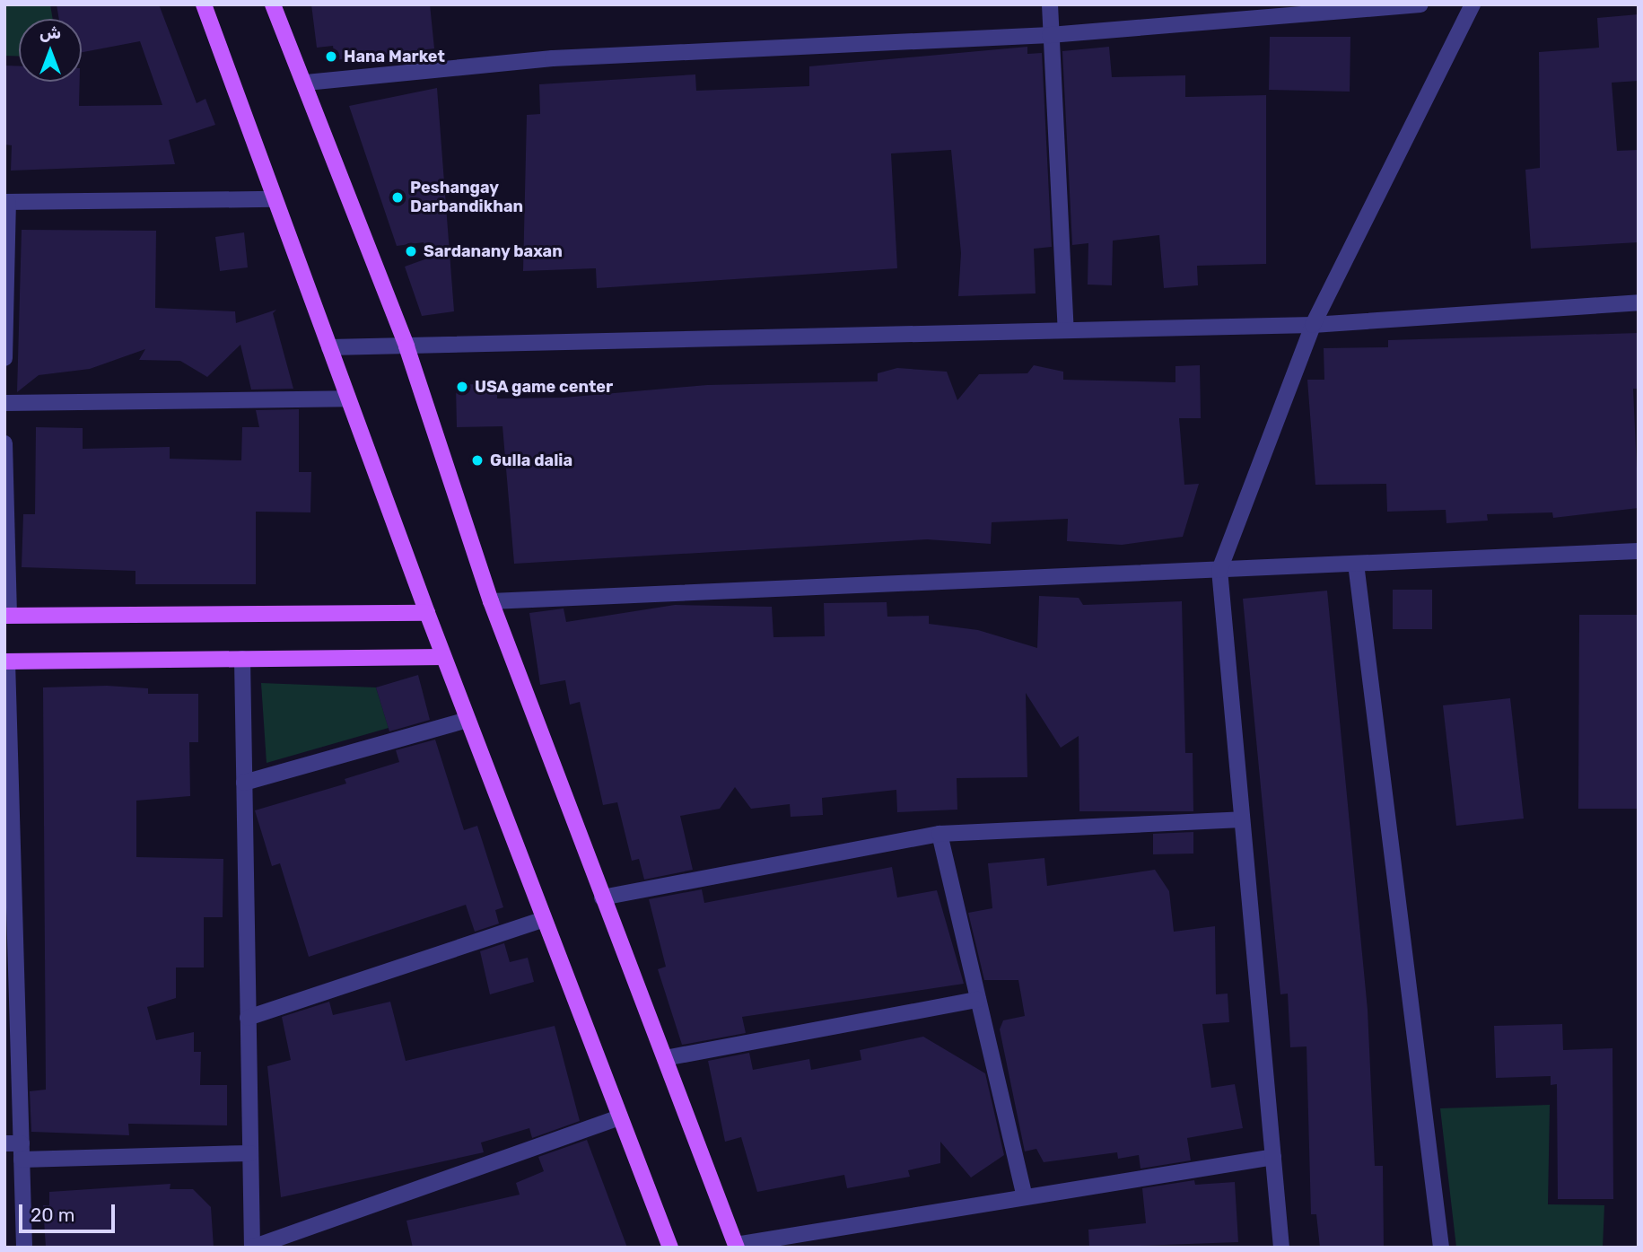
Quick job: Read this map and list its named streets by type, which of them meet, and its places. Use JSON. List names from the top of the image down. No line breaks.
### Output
{"places":["Hana Market","Peshangay Darbandikhan","Sardanany baxan","USA game center","Gulla dalia"],"scale_bar":"20 m","north":"top"}
